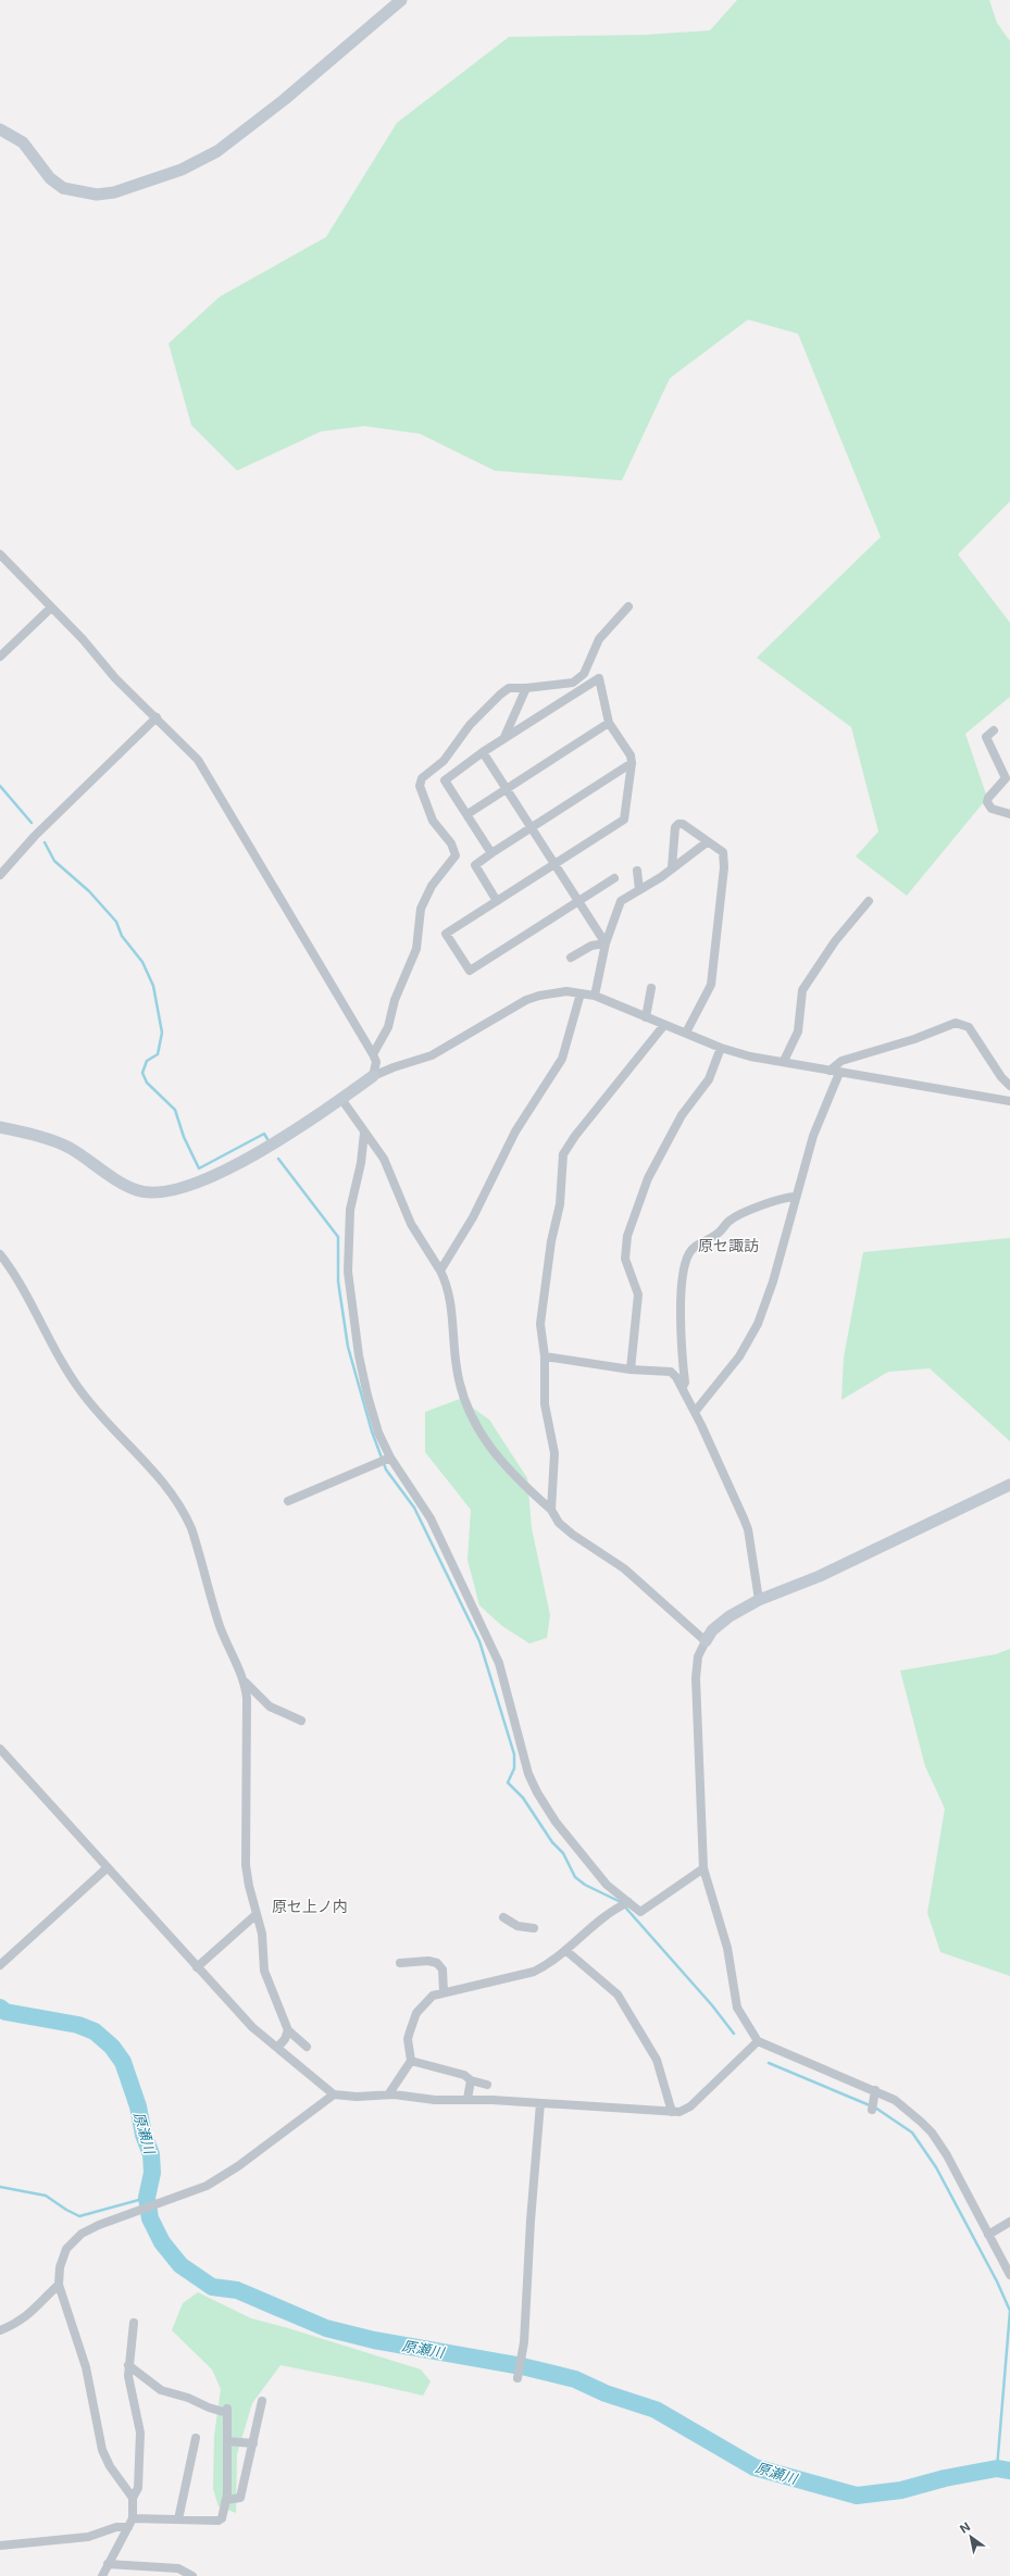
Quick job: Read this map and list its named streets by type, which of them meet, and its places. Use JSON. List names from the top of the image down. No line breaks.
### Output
{"districts":["原セ諏訪","原セ上ノ内"],"water":["原瀬川"],"north":"top left"}
